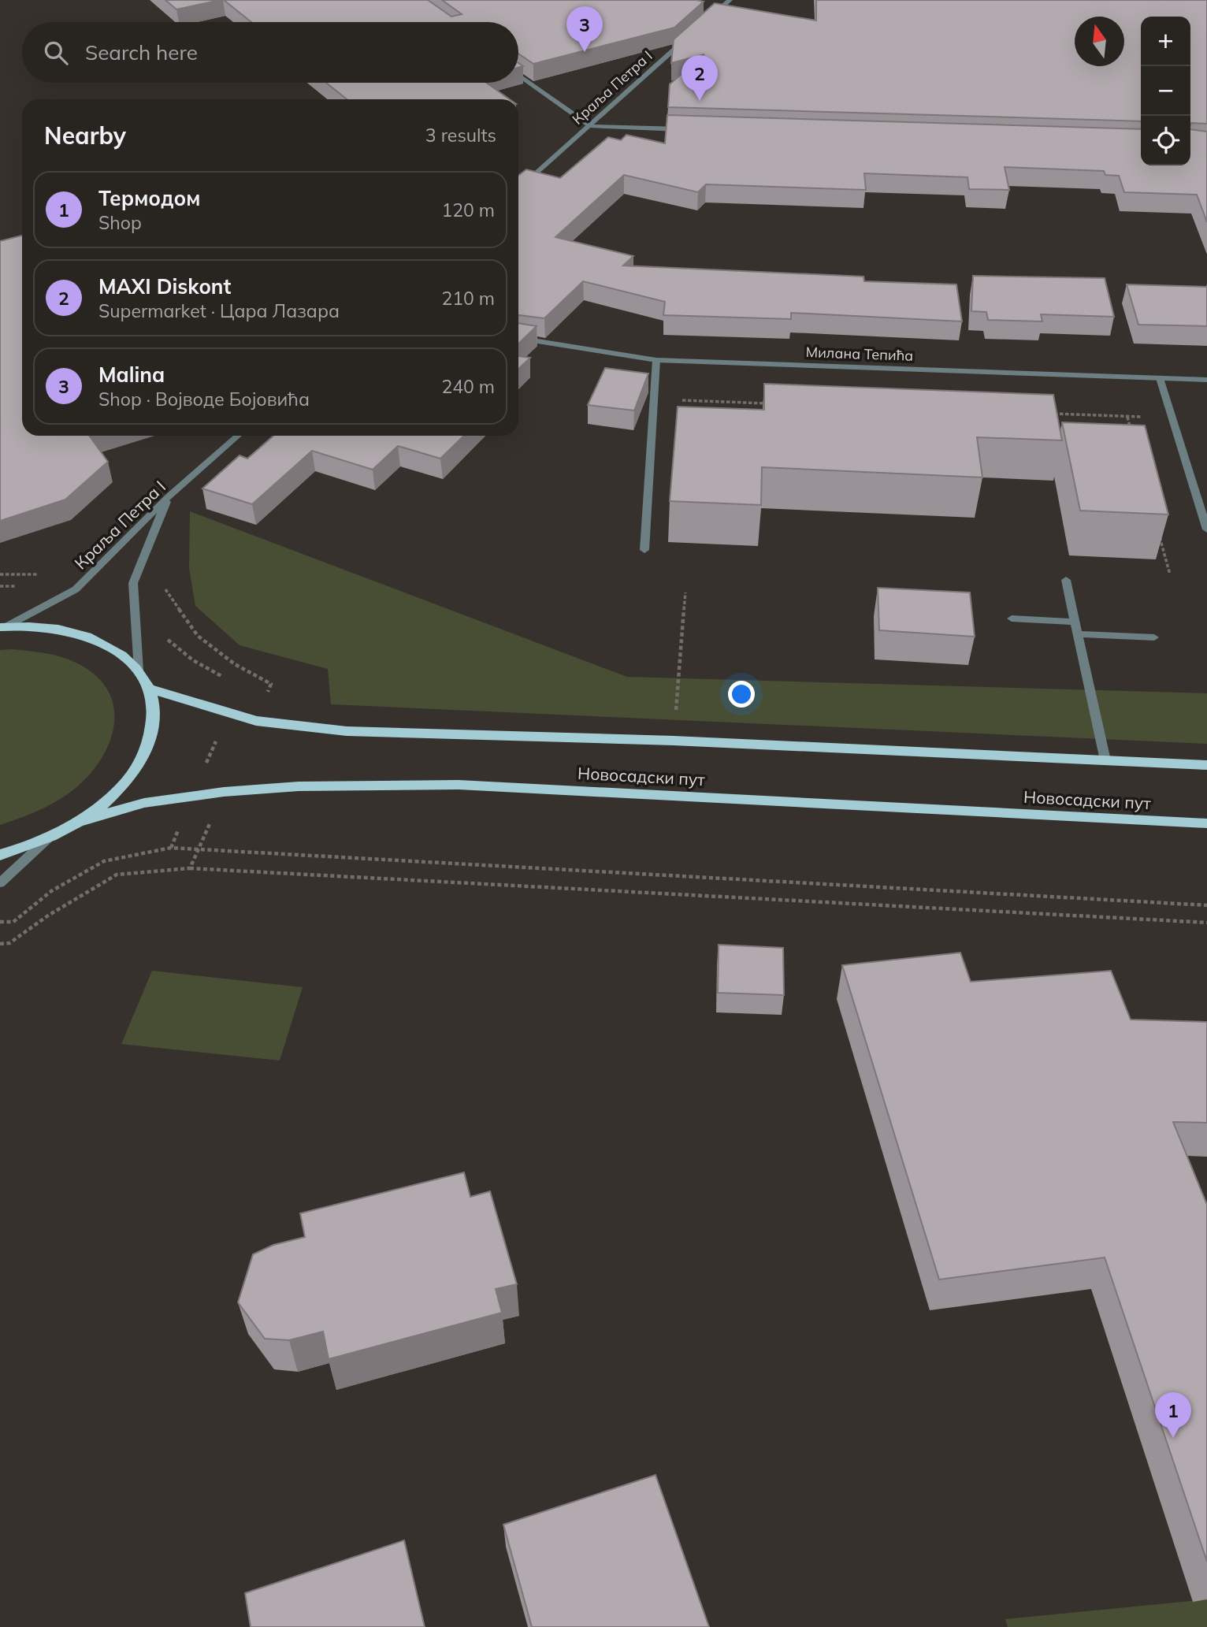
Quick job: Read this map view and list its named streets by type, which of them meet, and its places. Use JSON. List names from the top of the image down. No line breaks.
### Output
{"streets":{"main road":["Новосадски пут"],"street":["Краља Петра I","Милана Тепића"]},"north":"top","page":{"pins":["3","2","1"],"map_buttons":["+","−"],"search":"Search here","heading":["Nearby","3 results"],"list":[{"mark":"1","name":"Термодом","note":"Shop","value":"120 m"},{"mark":"2","name":"MAXI Diskont","note":"Supermarket · Цара Лазара","value":"210 m"},{"mark":"3","name":"Malina","note":"Shop · Војводе Бојовића","value":"240 m"}]}}
